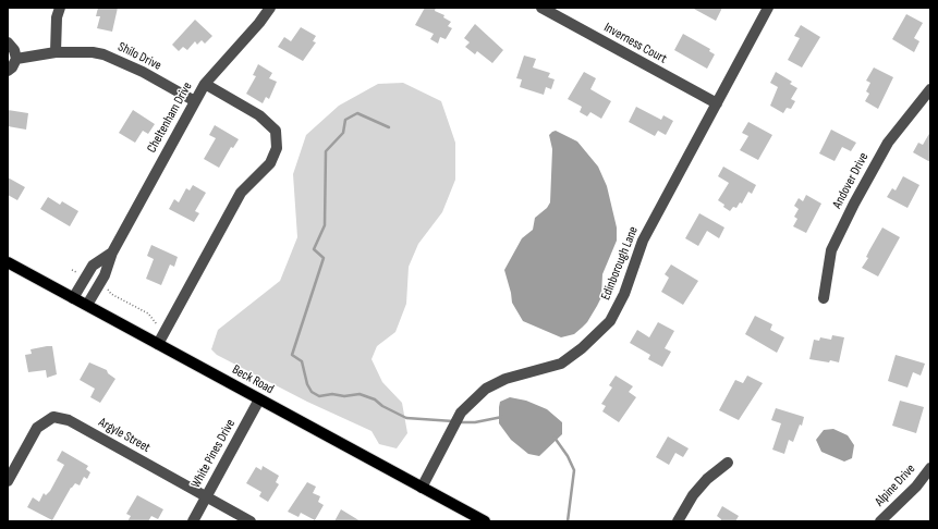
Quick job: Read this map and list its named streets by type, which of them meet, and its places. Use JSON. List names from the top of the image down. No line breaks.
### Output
{"streets":{"main road":["Beck Road"],"street":["Inverness Court","Shilo Drive","Cheltenham Drive","Andover Drive","Edinborough Lane","Argyle Street","White Pines Drive","Alpine Drive"]},"crossings":[["Inverness Court","Edinborough Lane"],["Shilo Drive","Cheltenham Drive"],["Cheltenham Drive","Beck Road"],["Edinborough Lane","Beck Road"],["Beck Road","White Pines Drive"],["Argyle Street","White Pines Drive"]]}
